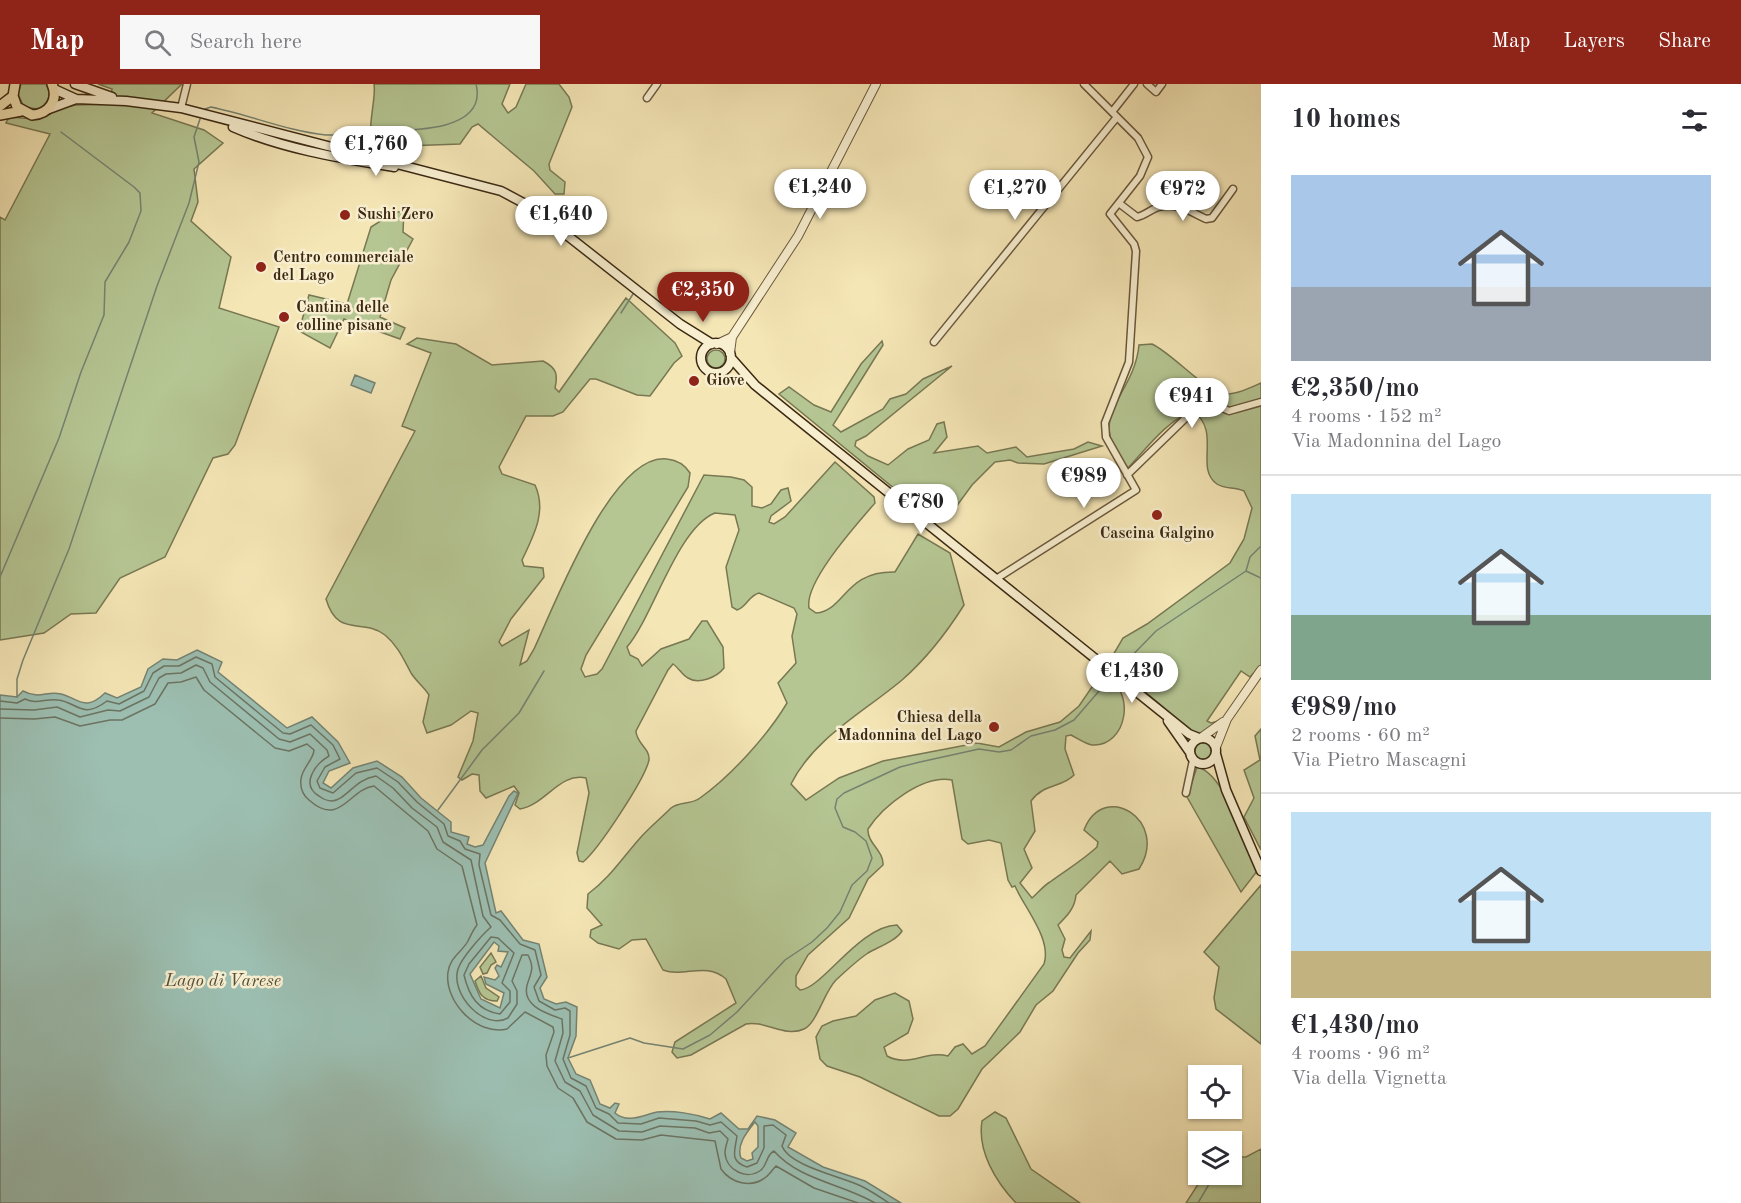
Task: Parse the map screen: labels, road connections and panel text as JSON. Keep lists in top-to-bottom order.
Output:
{
  "water": ["Lago di Varese"],
  "places": [
    "Sushi Zero",
    "Centro commerciale del Lago",
    "Cantina delle colline pisane",
    "Giove",
    "Cascina Galgino",
    "Chiesa della Madonnina del Lago"
  ],
  "page": {
    "header": "Map",
    "search": "Search here",
    "nav": ["Map", "Layers", "Share"],
    "heading": "10 homes",
    "price": [
      "€1,760",
      "€1,240",
      "€1,270",
      "€972",
      "€1,640",
      "€2,350",
      "€941",
      "€989",
      "€780",
      "€1,430"
    ],
    "list": [
      {
        "name": "€2,350/mo",
        "note": "4 rooms · 152 m² · Via Madonnina del Lago"
      },
      {
        "name": "€989/mo",
        "note": "2 rooms · 60 m² · Via Pietro Mascagni"
      },
      {
        "name": "€1,430/mo",
        "note": "4 rooms · 96 m² · Via della Vignetta"
      }
    ]
  }
}
